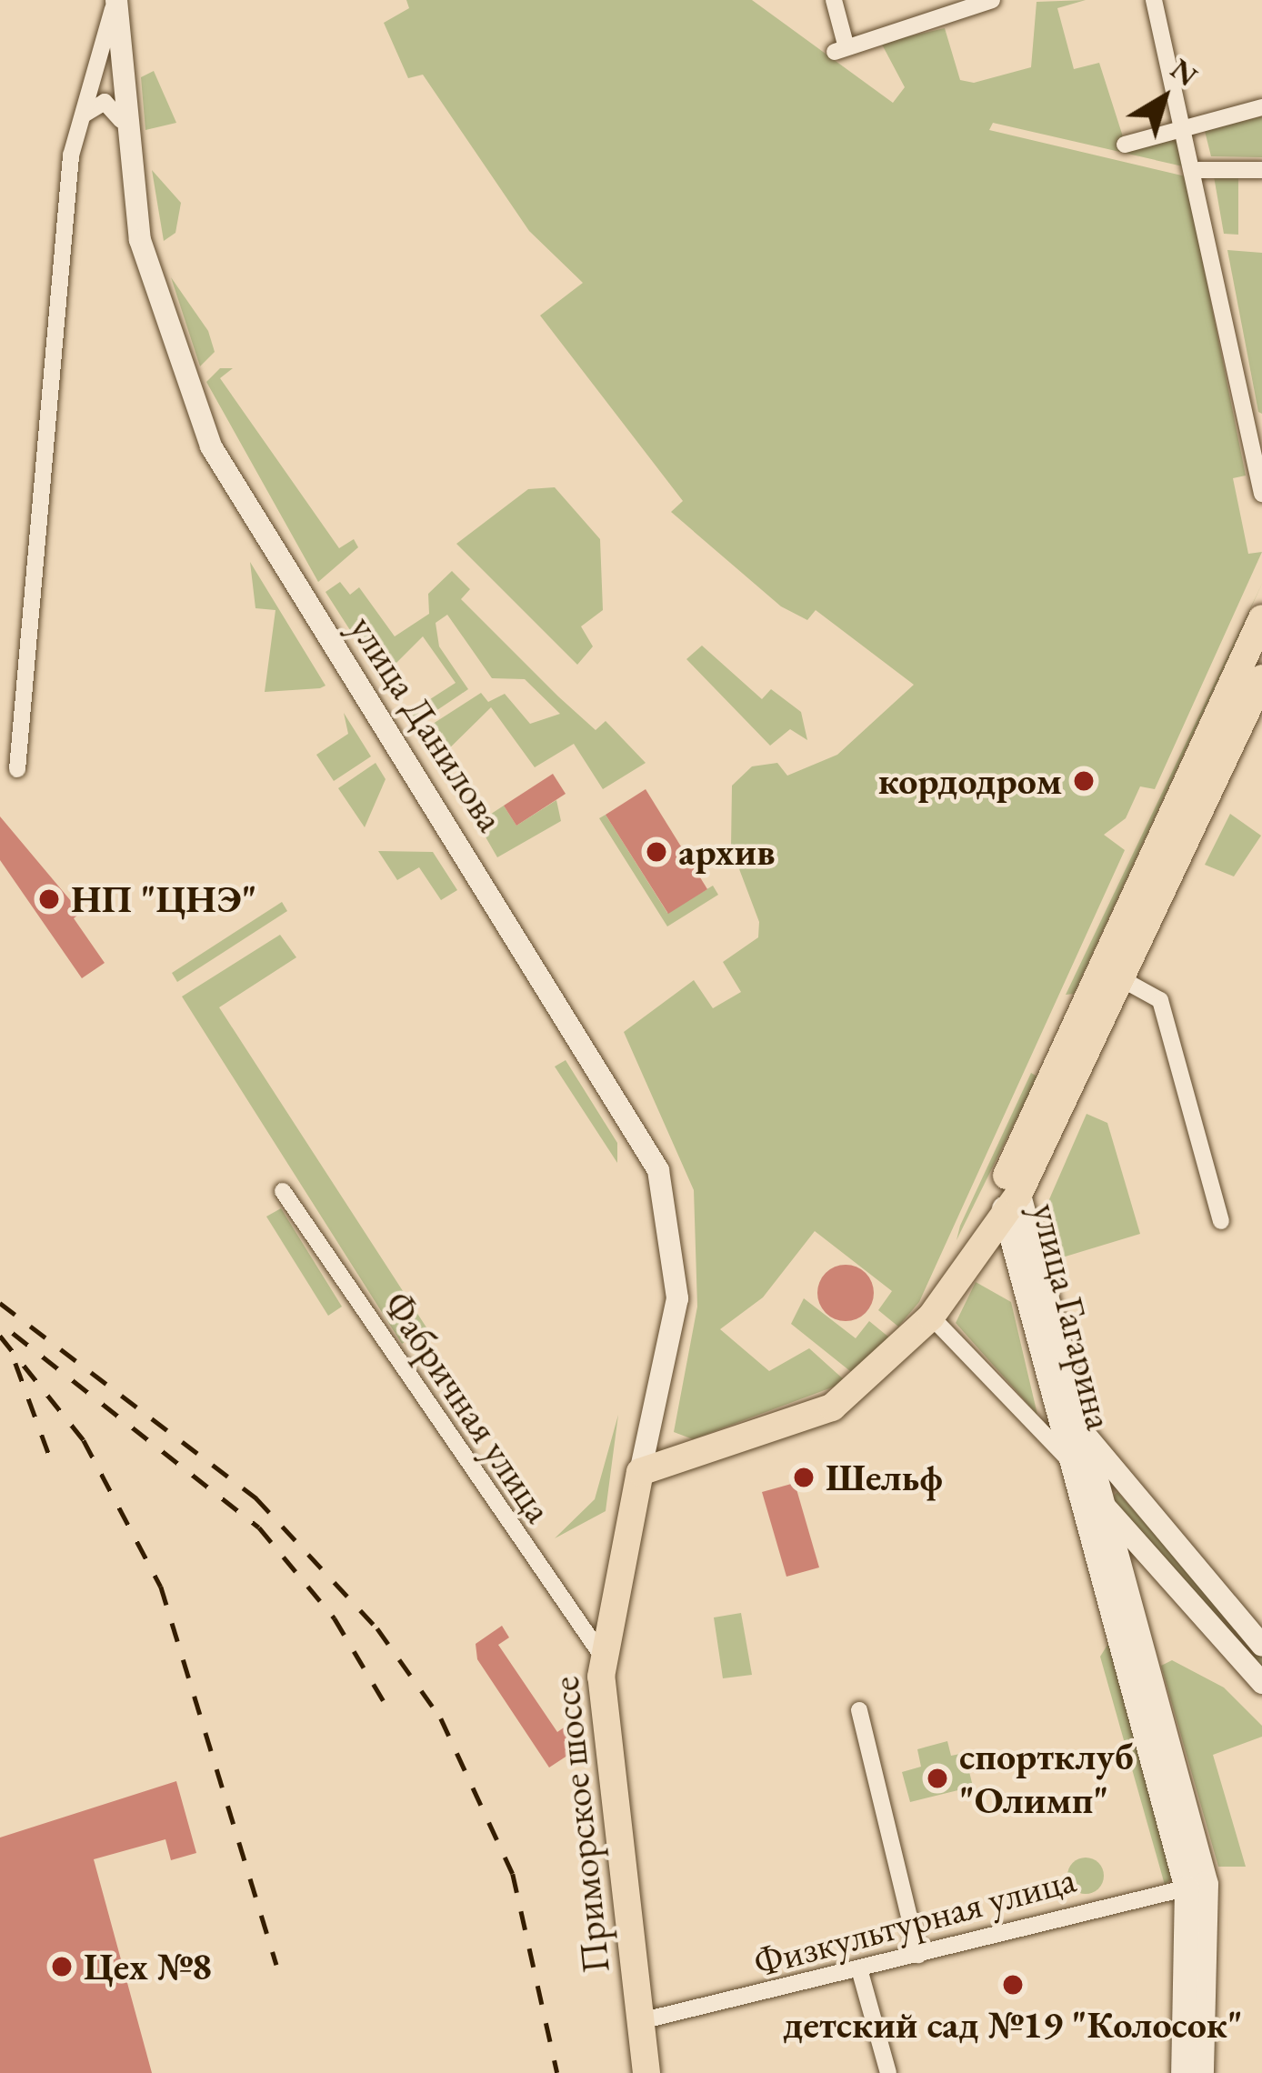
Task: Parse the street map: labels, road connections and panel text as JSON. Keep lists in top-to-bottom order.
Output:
{
  "streets": {
    "main road": ["улица Гагарина", "Приморское шоссе"],
    "street": ["улица Данилова", "Фабричная улица", "Физкультурная улица"]
  },
  "crossings": [
    ["улица Данилова", "Приморское шоссе"],
    ["улица Гагарина", "Физкультурная улица"],
    ["Фабричная улица", "Приморское шоссе"],
    ["Приморское шоссе", "Физкультурная улица"]
  ],
  "places": [
    "кордодром",
    "архив",
    "НП \"ЦНЭ\"",
    "Шельф",
    "спортклуб \"Олимп\"",
    "Цех №8",
    "детский сад №19 \"Колосок\""
  ],
  "north": "top right"
}
